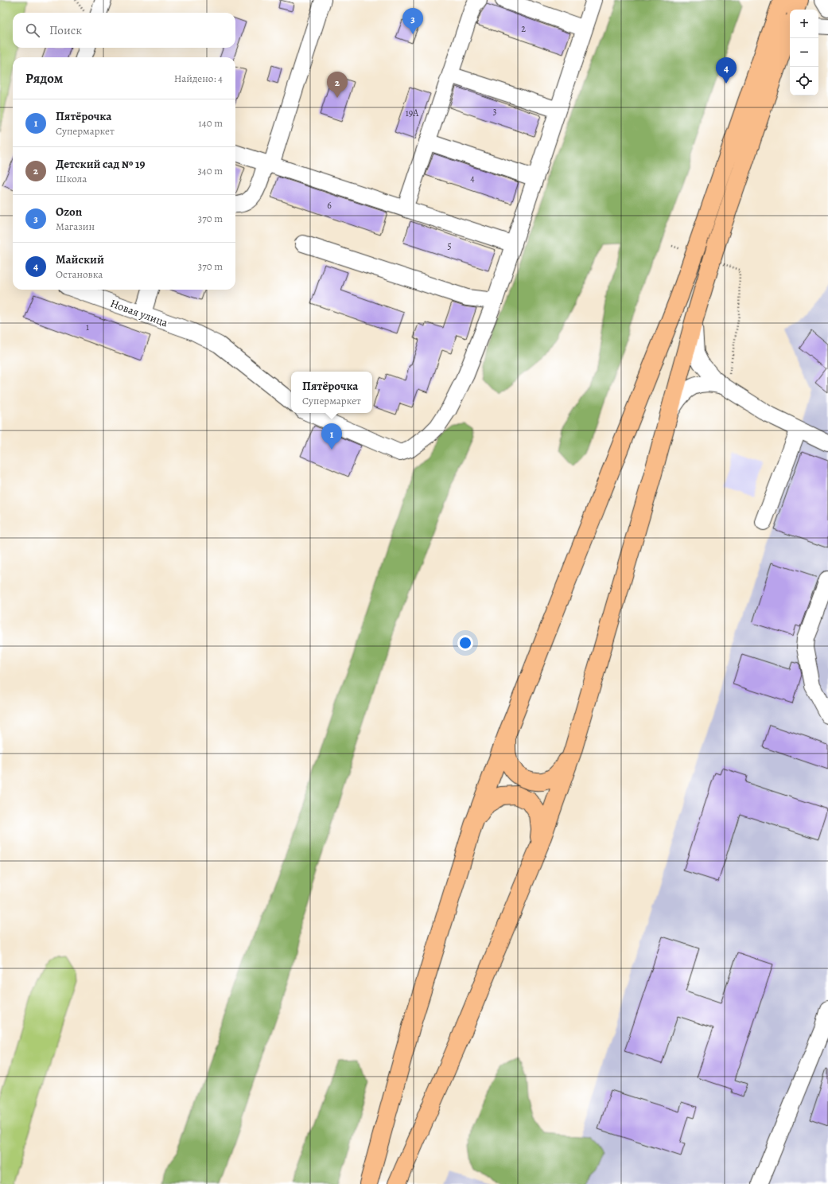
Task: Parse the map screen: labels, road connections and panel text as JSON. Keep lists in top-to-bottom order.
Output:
{
  "streets": {
    "street": ["Новая улица"]
  },
  "house_numbers": [
    "2",
    "3",
    "19А",
    "4",
    "6",
    "5",
    "1"
  ],
  "page": {
    "pins": [
      "3",
      "4",
      "2",
      "1"
    ],
    "map_buttons": ["+", "−"],
    "search": "Поиск",
    "heading": ["Рядом", "Найдено: 4"],
    "list": [
      {
        "mark": "1",
        "name": "Пятёрочка",
        "note": "Супермаркет",
        "value": "140 m"
      },
      {
        "mark": "2",
        "name": "Детский сад № 19",
        "note": "Школа",
        "value": "340 m"
      },
      {
        "mark": "3",
        "name": "Ozon",
        "note": "Магазин",
        "value": "370 m"
      },
      {
        "mark": "4",
        "name": "Майский",
        "note": "Остановка",
        "value": "370 m"
      }
    ],
    "popup": ["Пятёрочка", "Супермаркет"]
  }
}
